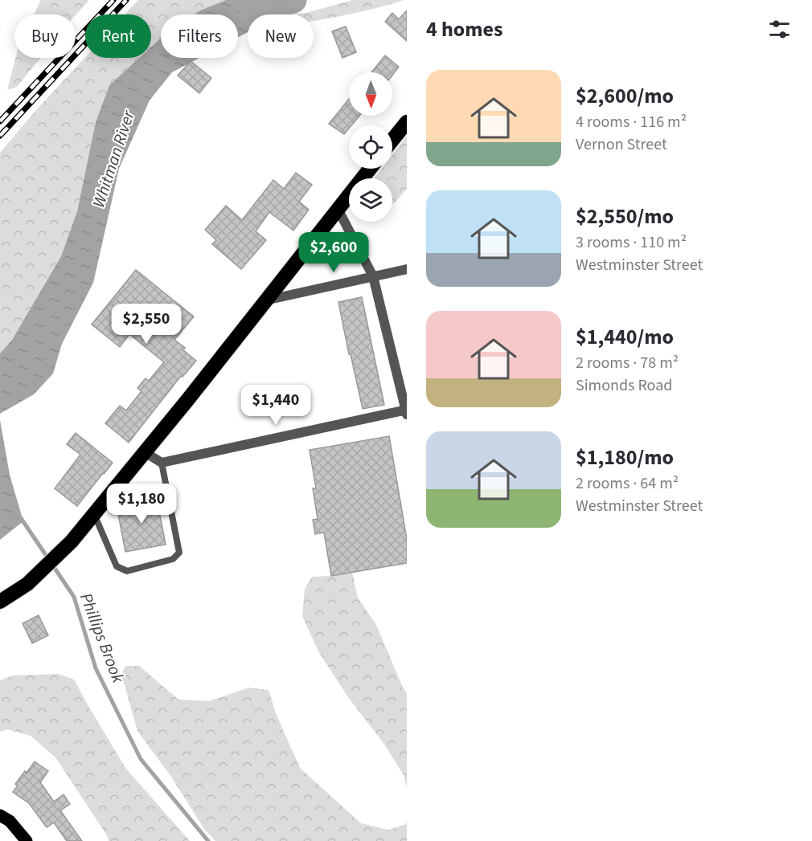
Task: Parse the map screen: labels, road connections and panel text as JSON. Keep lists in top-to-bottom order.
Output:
{
  "water": ["Whitman River", "Phillips Brook"],
  "north": "bottom",
  "page": {
    "heading": "4 homes",
    "chip": [
      "Buy",
      "Rent",
      "Filters",
      "New"
    ],
    "list": [
      {
        "name": "$2,600/mo",
        "note": "4 rooms · 116 m² · Vernon Street"
      },
      {
        "name": "$2,550/mo",
        "note": "3 rooms · 110 m² · Westminster Street"
      },
      {
        "name": "$1,440/mo",
        "note": "2 rooms · 78 m² · Simonds Road"
      },
      {
        "name": "$1,180/mo",
        "note": "2 rooms · 64 m² · Westminster Street"
      }
    ],
    "price": [
      "$2,600",
      "$2,550",
      "$1,440",
      "$1,180"
    ]
  }
}
